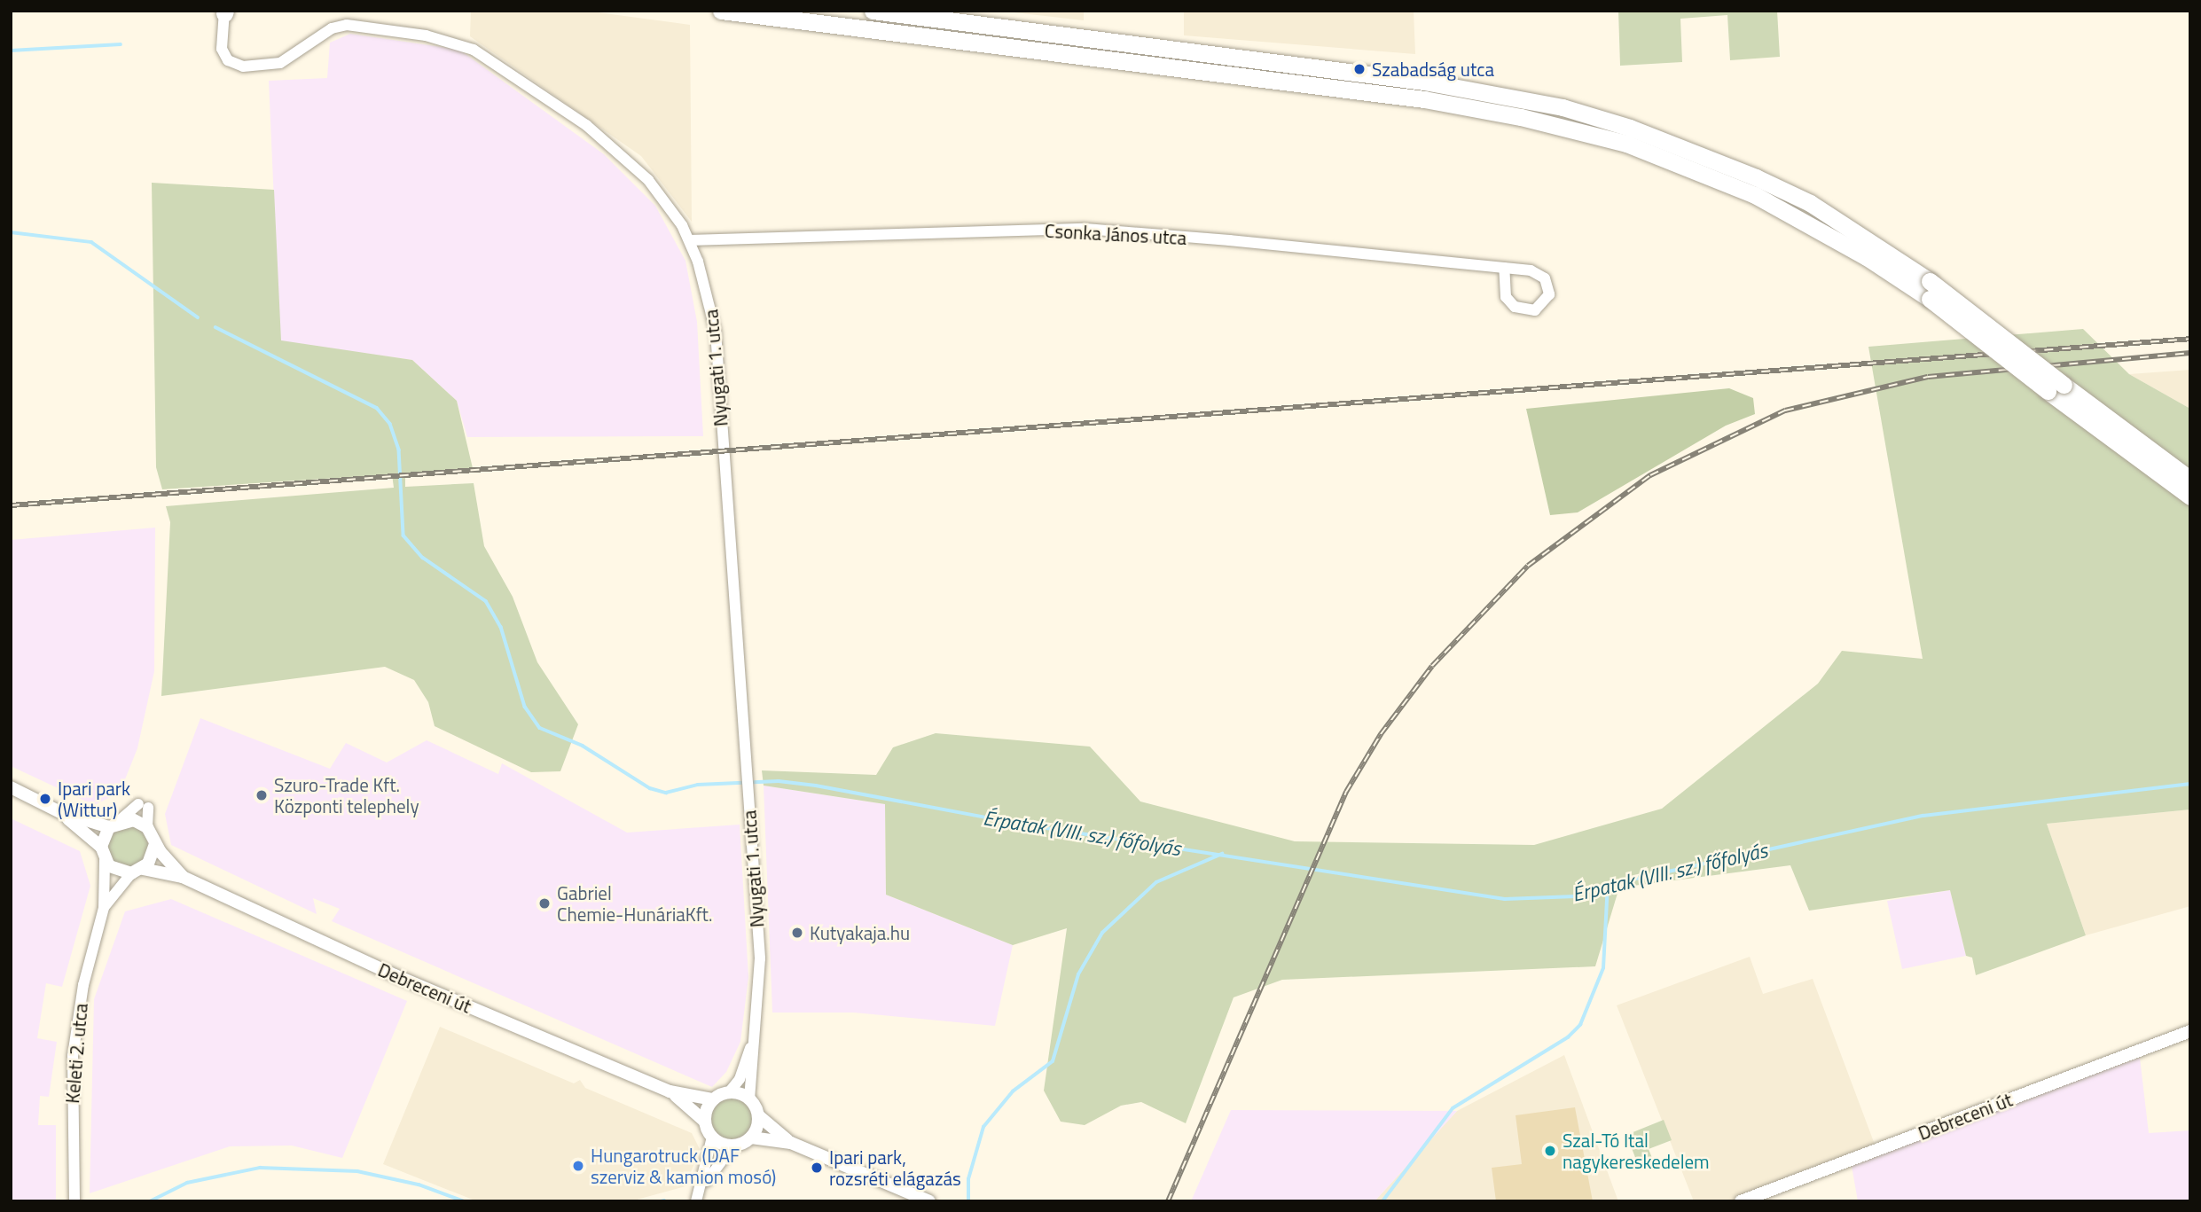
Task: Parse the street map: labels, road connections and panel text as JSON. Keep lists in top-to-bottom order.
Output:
{
  "streets": {
    "street": [
      "Csonka János utca",
      "Nyugati 1. utca",
      "Debreceni út",
      "Keleti 2. utca"
    ]
  },
  "crossings": [
    ["Csonka János utca", "Nyugati 1. utca"]
  ],
  "water": ["Érpatak (VIII. sz.) főfolyás"],
  "places": [
    "Szabadság utca",
    "Szuro-Trade Kft. Központi telephely",
    "Ipari park (Wittur)",
    "Gabriel Chemie-HunáriaKft.",
    "Kutyakaja.hu",
    "Szal-Tó Ital nagykereskedelem",
    "Hungarotruck (DAF szerviz & kamion mosó)",
    "Ipari park, rozsréti elágazás"
  ]
}
